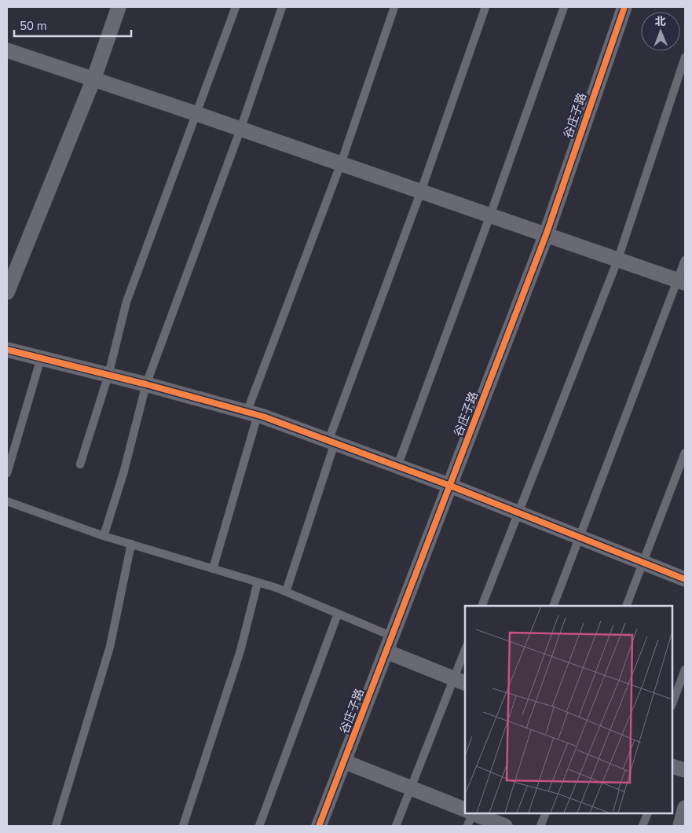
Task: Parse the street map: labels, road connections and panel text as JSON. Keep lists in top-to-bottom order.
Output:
{
  "streets": {
    "street": ["谷庄子路"]
  },
  "scale_bar": "50 m",
  "north": "top"
}
